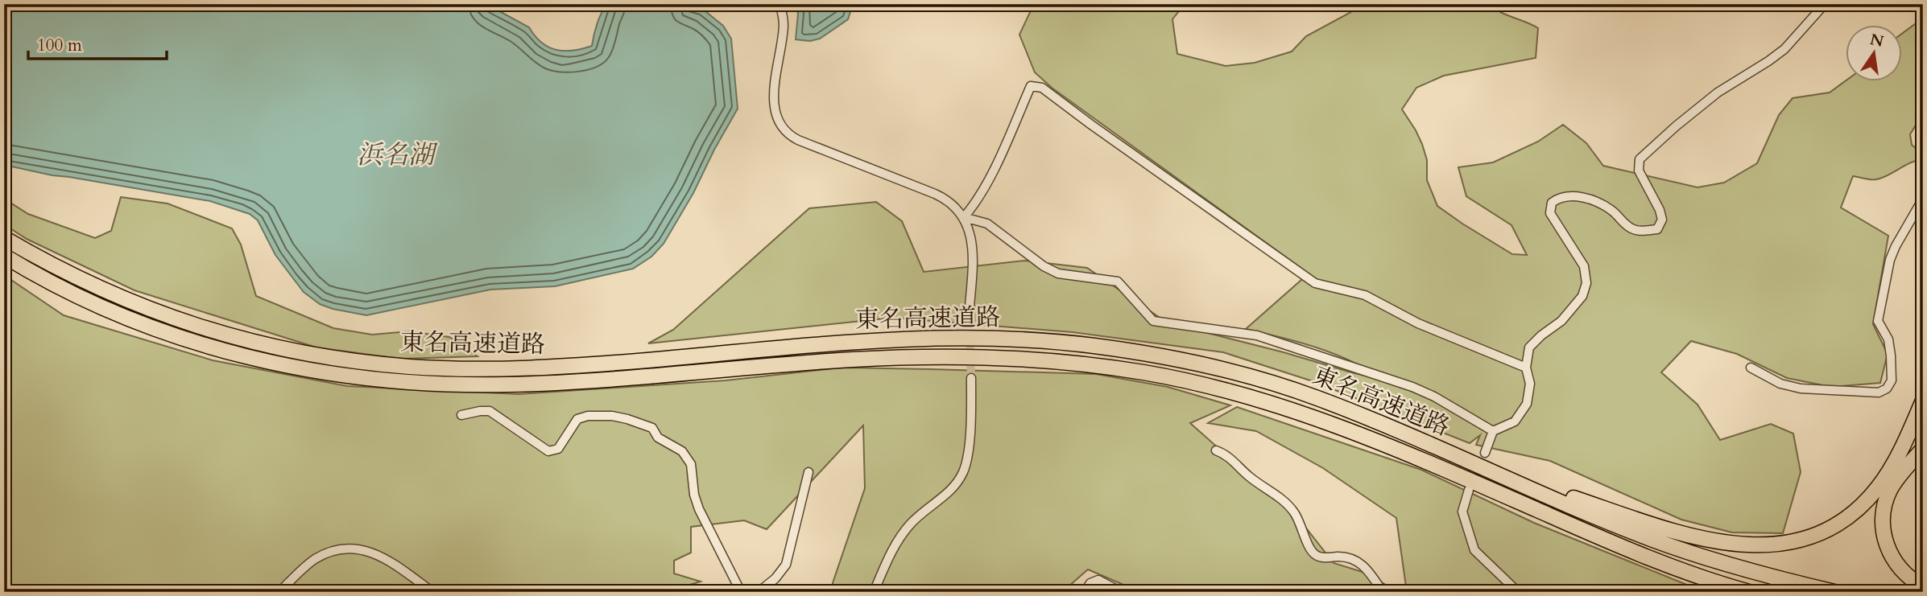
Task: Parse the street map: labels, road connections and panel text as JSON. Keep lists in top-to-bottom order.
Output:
{
  "streets": {
    "highway": ["東名高速道路"]
  },
  "water": ["浜名湖"],
  "scale_bar": "100 m",
  "north": "top"
}
